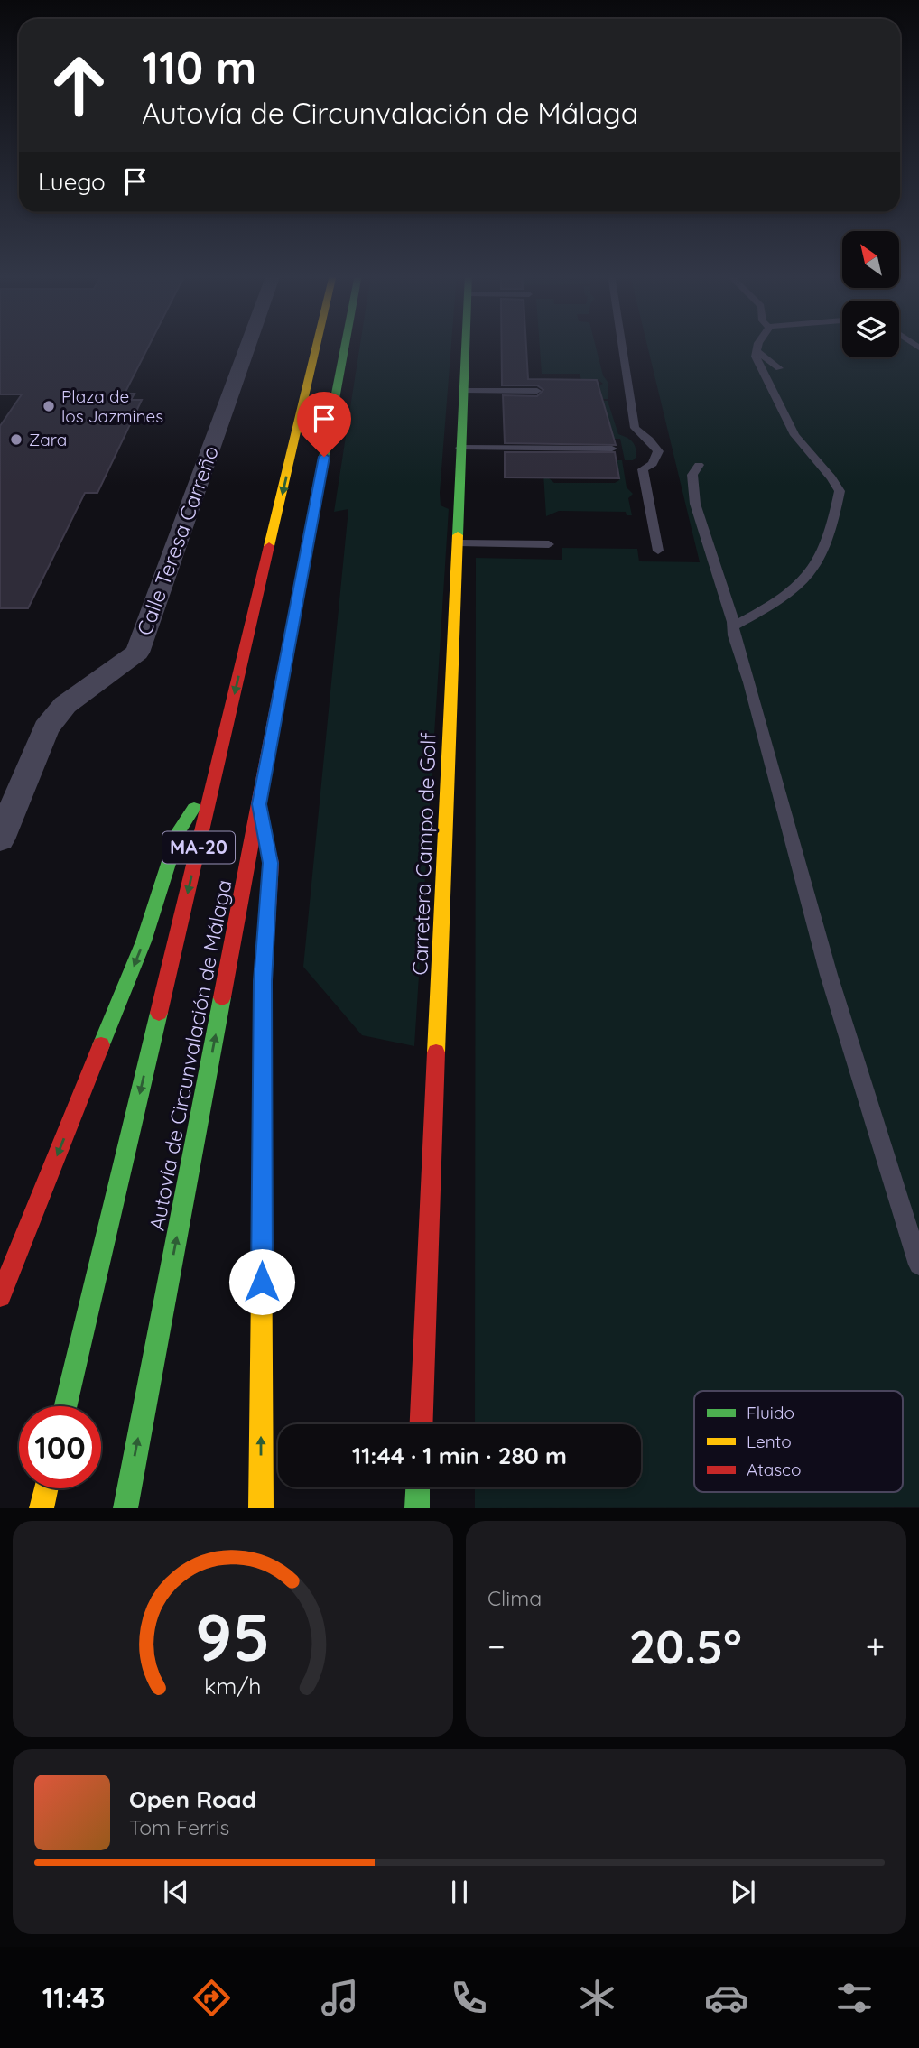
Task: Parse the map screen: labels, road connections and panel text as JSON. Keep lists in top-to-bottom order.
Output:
{
  "streets": {
    "main road": ["MA-20", "Carretera Campo de Golf", "Autovía de Circunvalación de Málaga"],
    "street": ["Calle Teresa Carreño"]
  },
  "places": ["Plaza de los Jazmines", "Zara"],
  "legend": ["Fluido", "Lento", "Atasco"],
  "north": "top left",
  "page": {
    "turn": ["110 m", "Autovía de Circunvalación de Málaga"],
    "then": "Luego",
    "limit": "100",
    "trip": "11:44 · 1 min · 280 m",
    "tile": "Clima",
    "heat": ["−", "20.5°", "+"],
    "song": ["Open Road", "Tom Ferris"],
    "tabs": "11:43",
    "gauge": ["95", "km/h"]
  }
}
